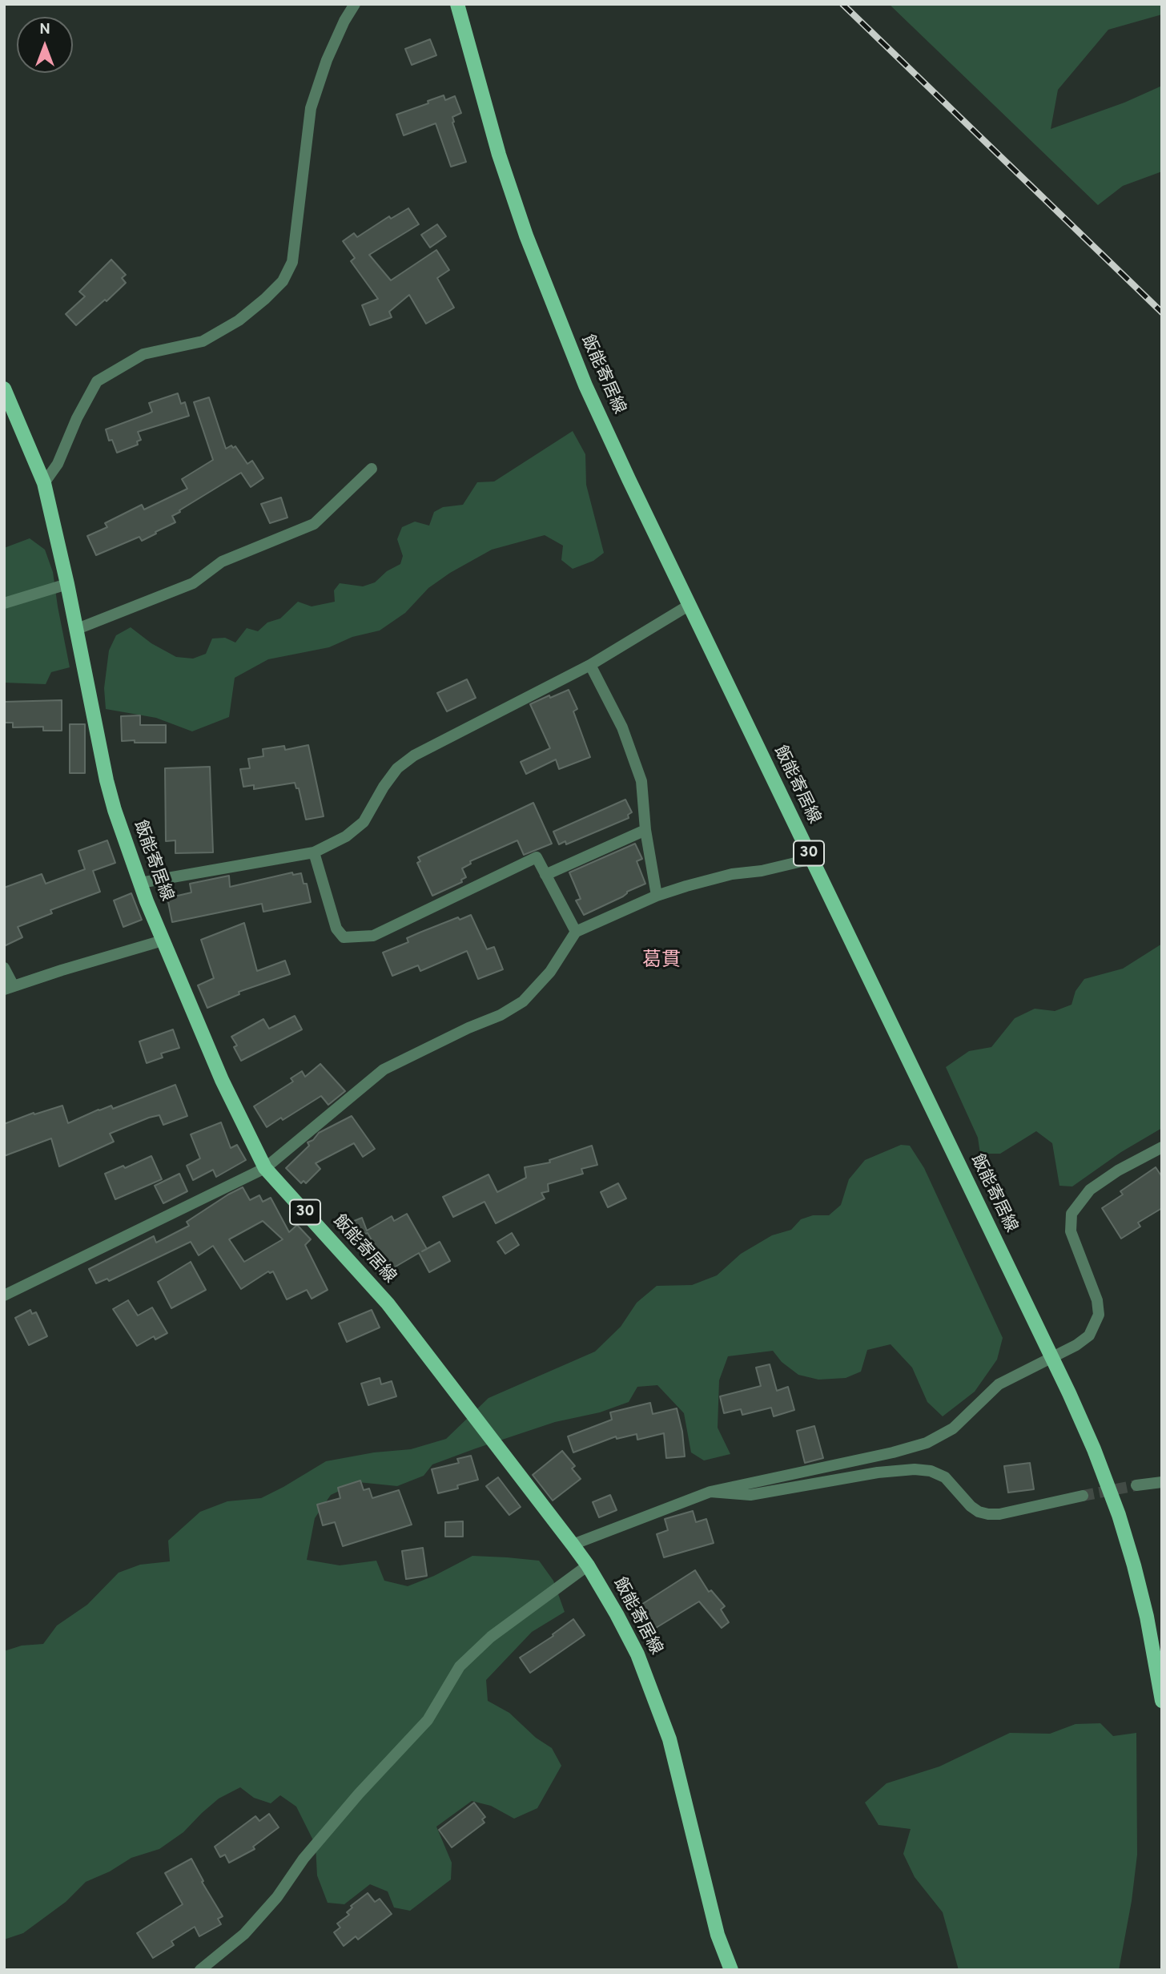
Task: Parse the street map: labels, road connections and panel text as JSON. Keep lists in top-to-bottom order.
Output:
{
  "streets": {
    "main road": ["飯能寄居線", "30"]
  },
  "districts": ["葛貫"],
  "north": "top"
}
